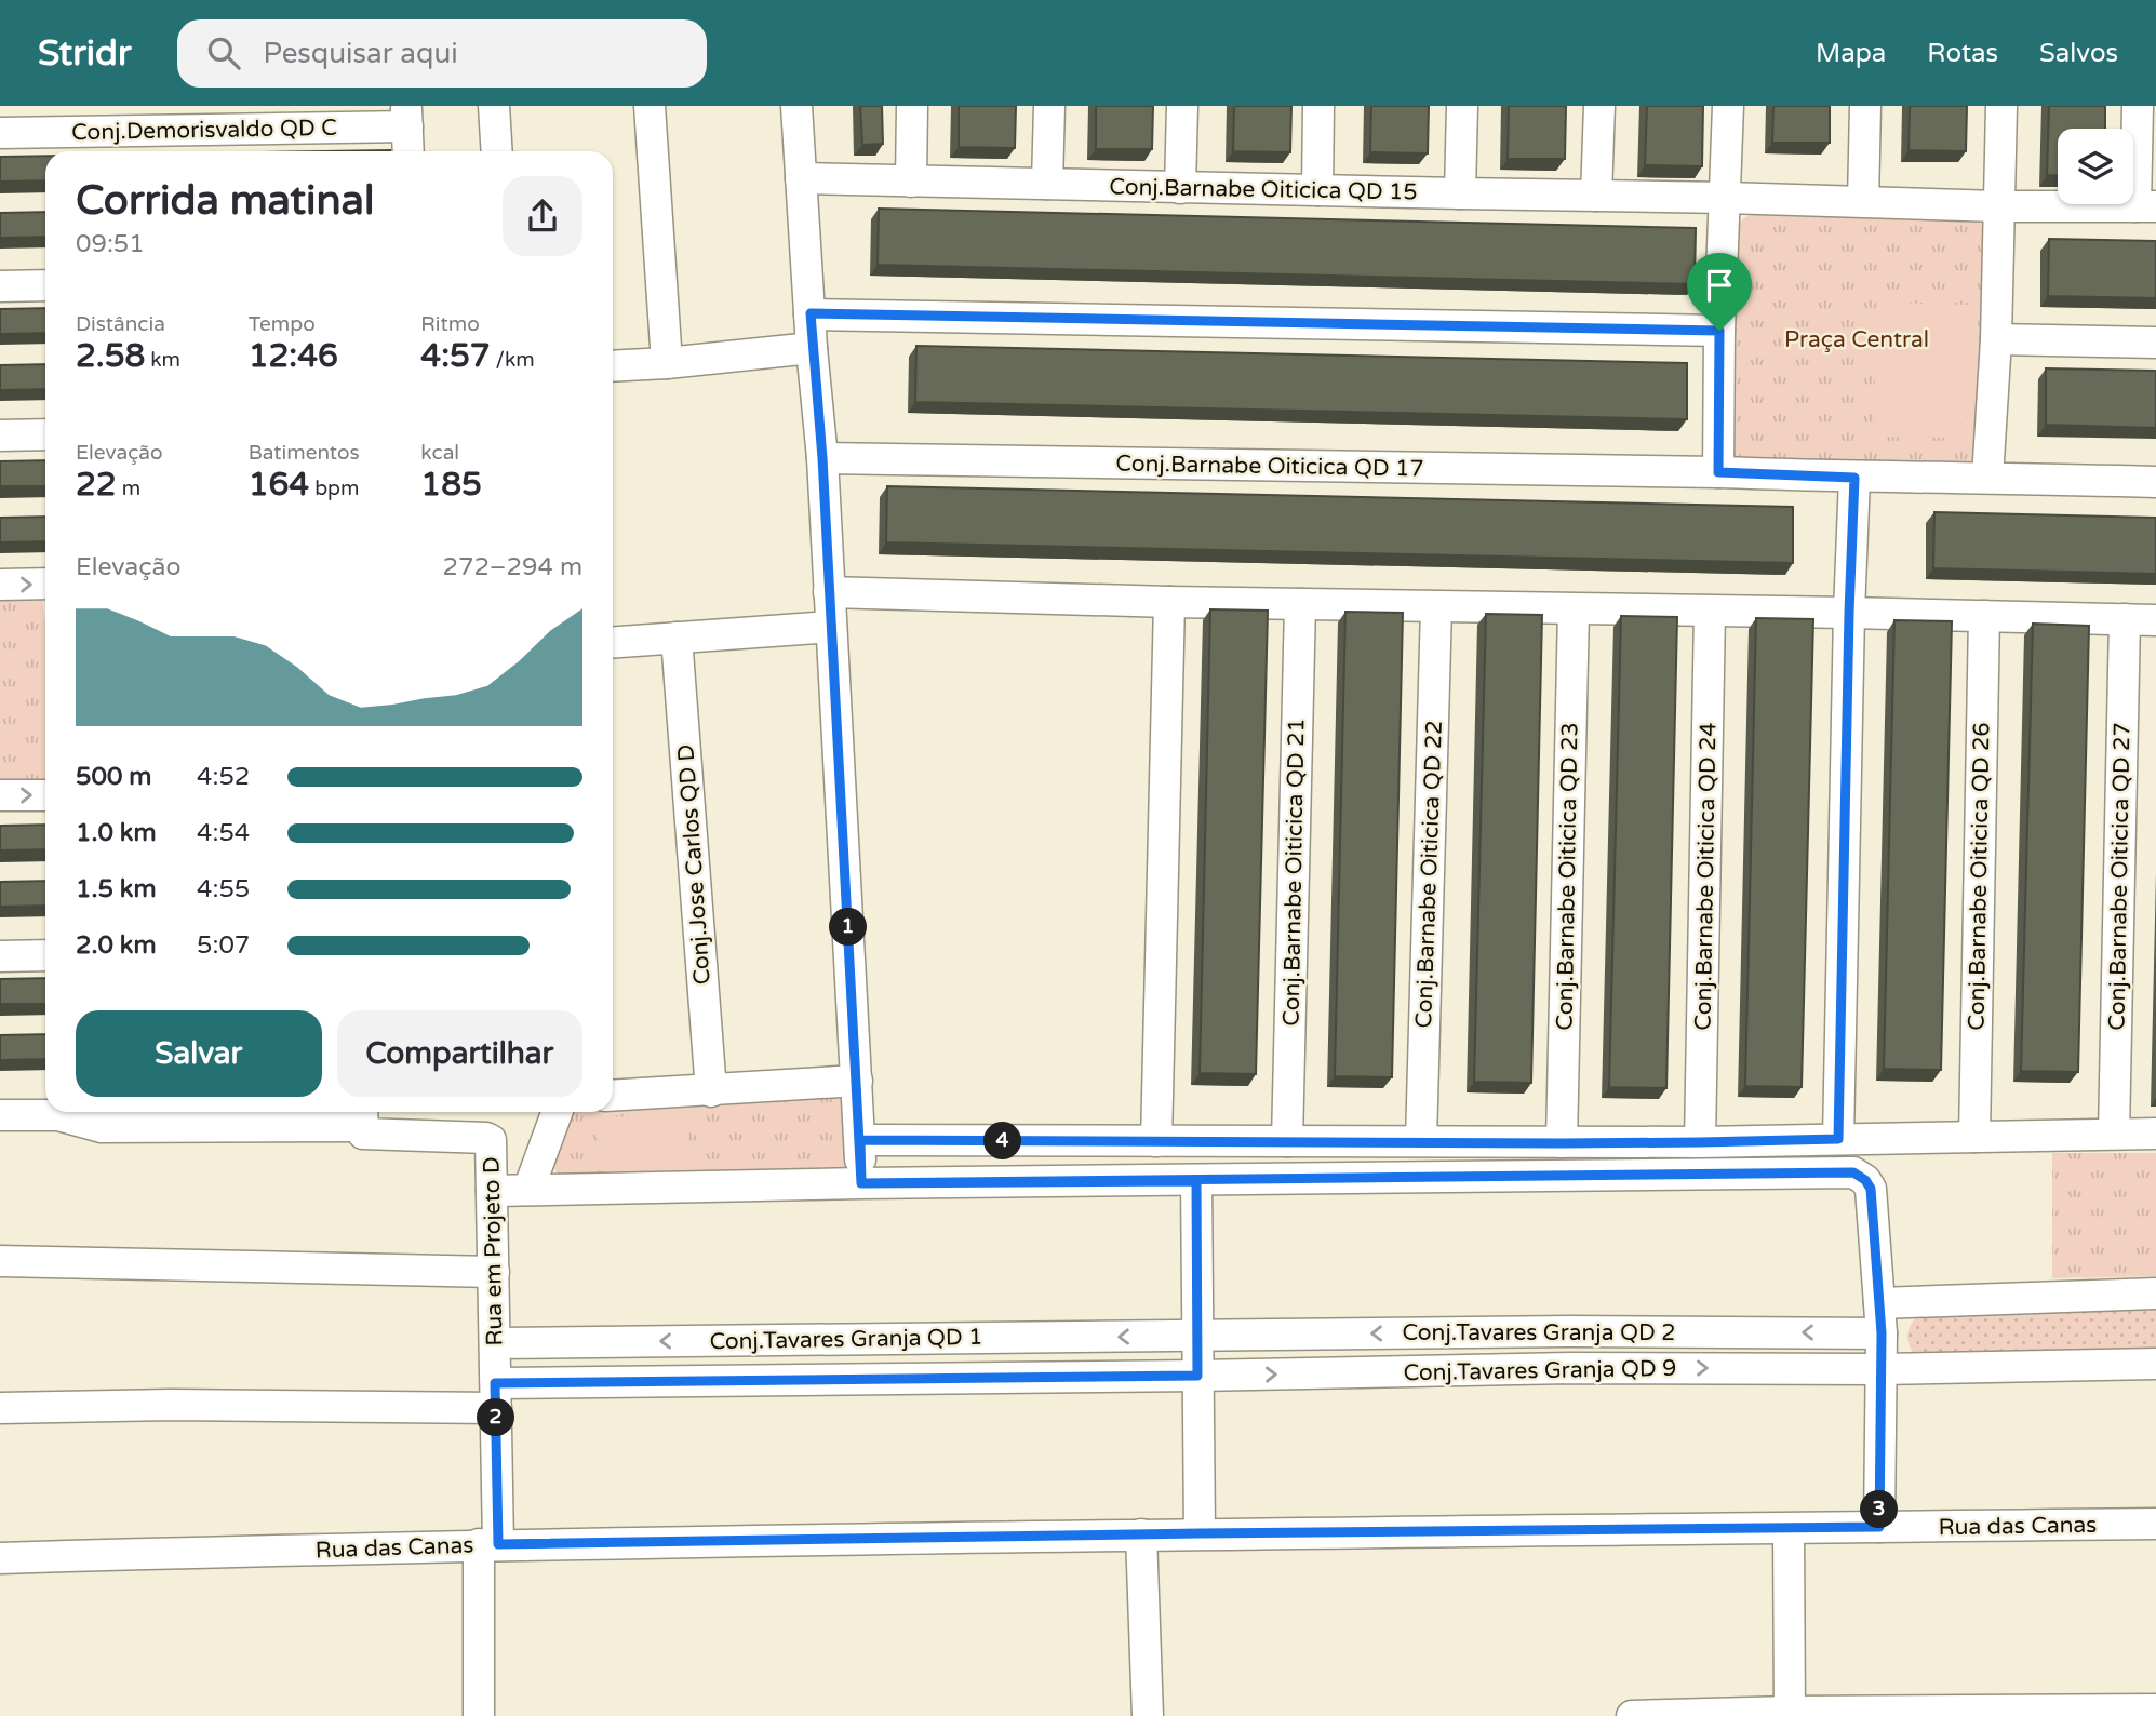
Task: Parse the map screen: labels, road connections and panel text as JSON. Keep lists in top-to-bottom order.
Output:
{
  "streets": {
    "street": [
      "Conj.Demorisvaldo QD C",
      "Conj.Barnabe Oiticica QD 15",
      "Conj.Barnabe Oiticica QD 17",
      "Conj.Jose Carlos QD D",
      "Conj.Barnabe Oiticica QD 21",
      "Conj.Barnabe Oiticica QD 22",
      "Conj.Barnabe Oiticica QD 23",
      "Conj.Barnabe Oiticica QD 24",
      "Conj.Barnabe Oiticica QD 26",
      "Conj.Barnabe Oiticica QD 27",
      "Rua em Projeto D",
      "Conj.Tavares Granja QD 2",
      "Conj.Tavares Granja QD 1",
      "Conj.Tavares Granja QD 9",
      "Rua das Canas"
    ]
  },
  "crossings": [
    ["Rua em Projeto D", "Conj.Tavares Granja QD 1"],
    ["Rua em Projeto D", "Conj.Tavares Granja QD 9"],
    ["Rua em Projeto D", "Rua das Canas"],
    ["Conj.Tavares Granja QD 2", "Conj.Tavares Granja QD 1"]
  ],
  "parks": ["Praça Central"],
  "page": {
    "header": "Stridr",
    "search": "Pesquisar aqui",
    "nav": ["Mapa", "Rotas", "Salvos"],
    "heading": ["Corrida matinal", "09:51"],
    "stats": [
      ["Distância", "2.58 km"],
      ["Tempo", "12:46"],
      ["Ritmo", "4:57 /km"],
      ["Elevação", "22 m"],
      ["Batimentos", "164 bpm"],
      ["kcal", "185"]
    ],
    "chart": ["Elevação", "272–294 m"],
    "list": [
      {
        "name": "500 m",
        "note": "4:52"
      },
      {
        "name": "1.0 km",
        "note": "4:54"
      },
      {
        "name": "1.5 km",
        "note": "4:55"
      },
      {
        "name": "2.0 km",
        "note": "5:07"
      }
    ],
    "pins": [
      "1",
      "4",
      "2",
      "3"
    ],
    "buttons": ["Salvar", "Compartilhar"]
  }
}
